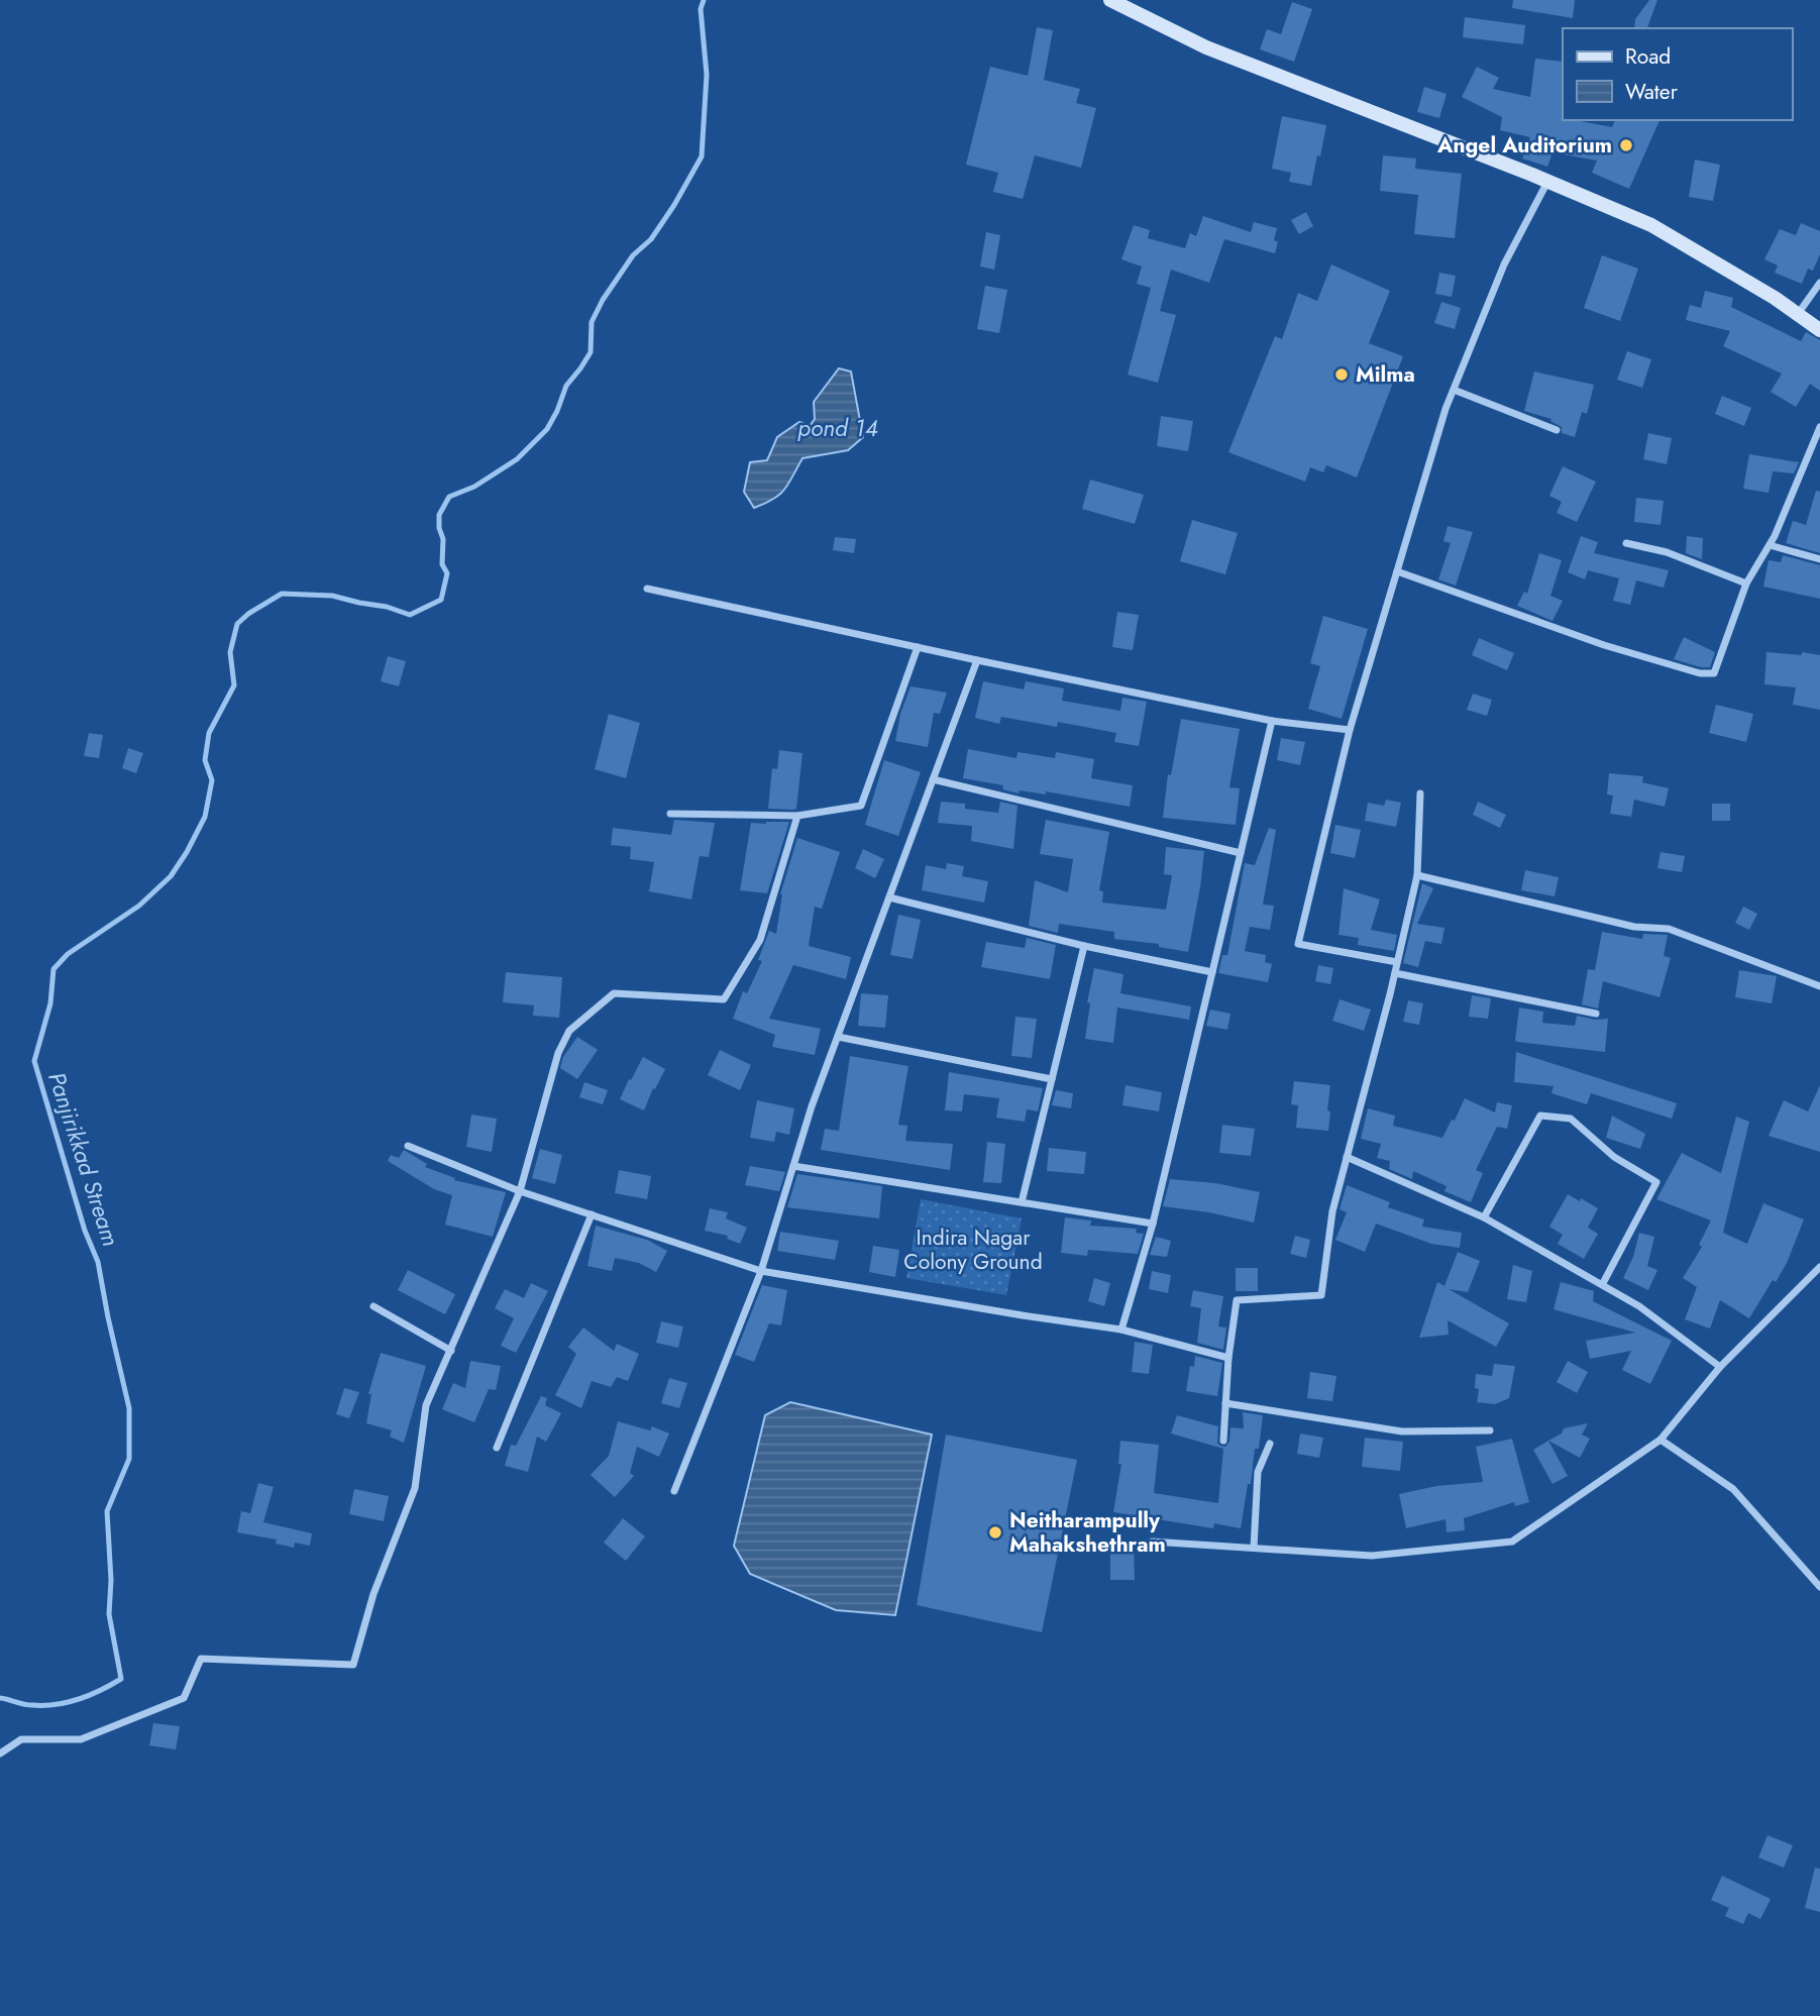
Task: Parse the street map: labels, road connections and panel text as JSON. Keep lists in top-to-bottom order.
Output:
{
  "water": ["pond 14", "Panjirikkad Stream"],
  "parks": ["Indira Nagar Colony Ground"],
  "places": ["Angel Auditorium", "Milma", "Neitharampully Mahakshethram"],
  "legend": ["Road", "Water"]
}
